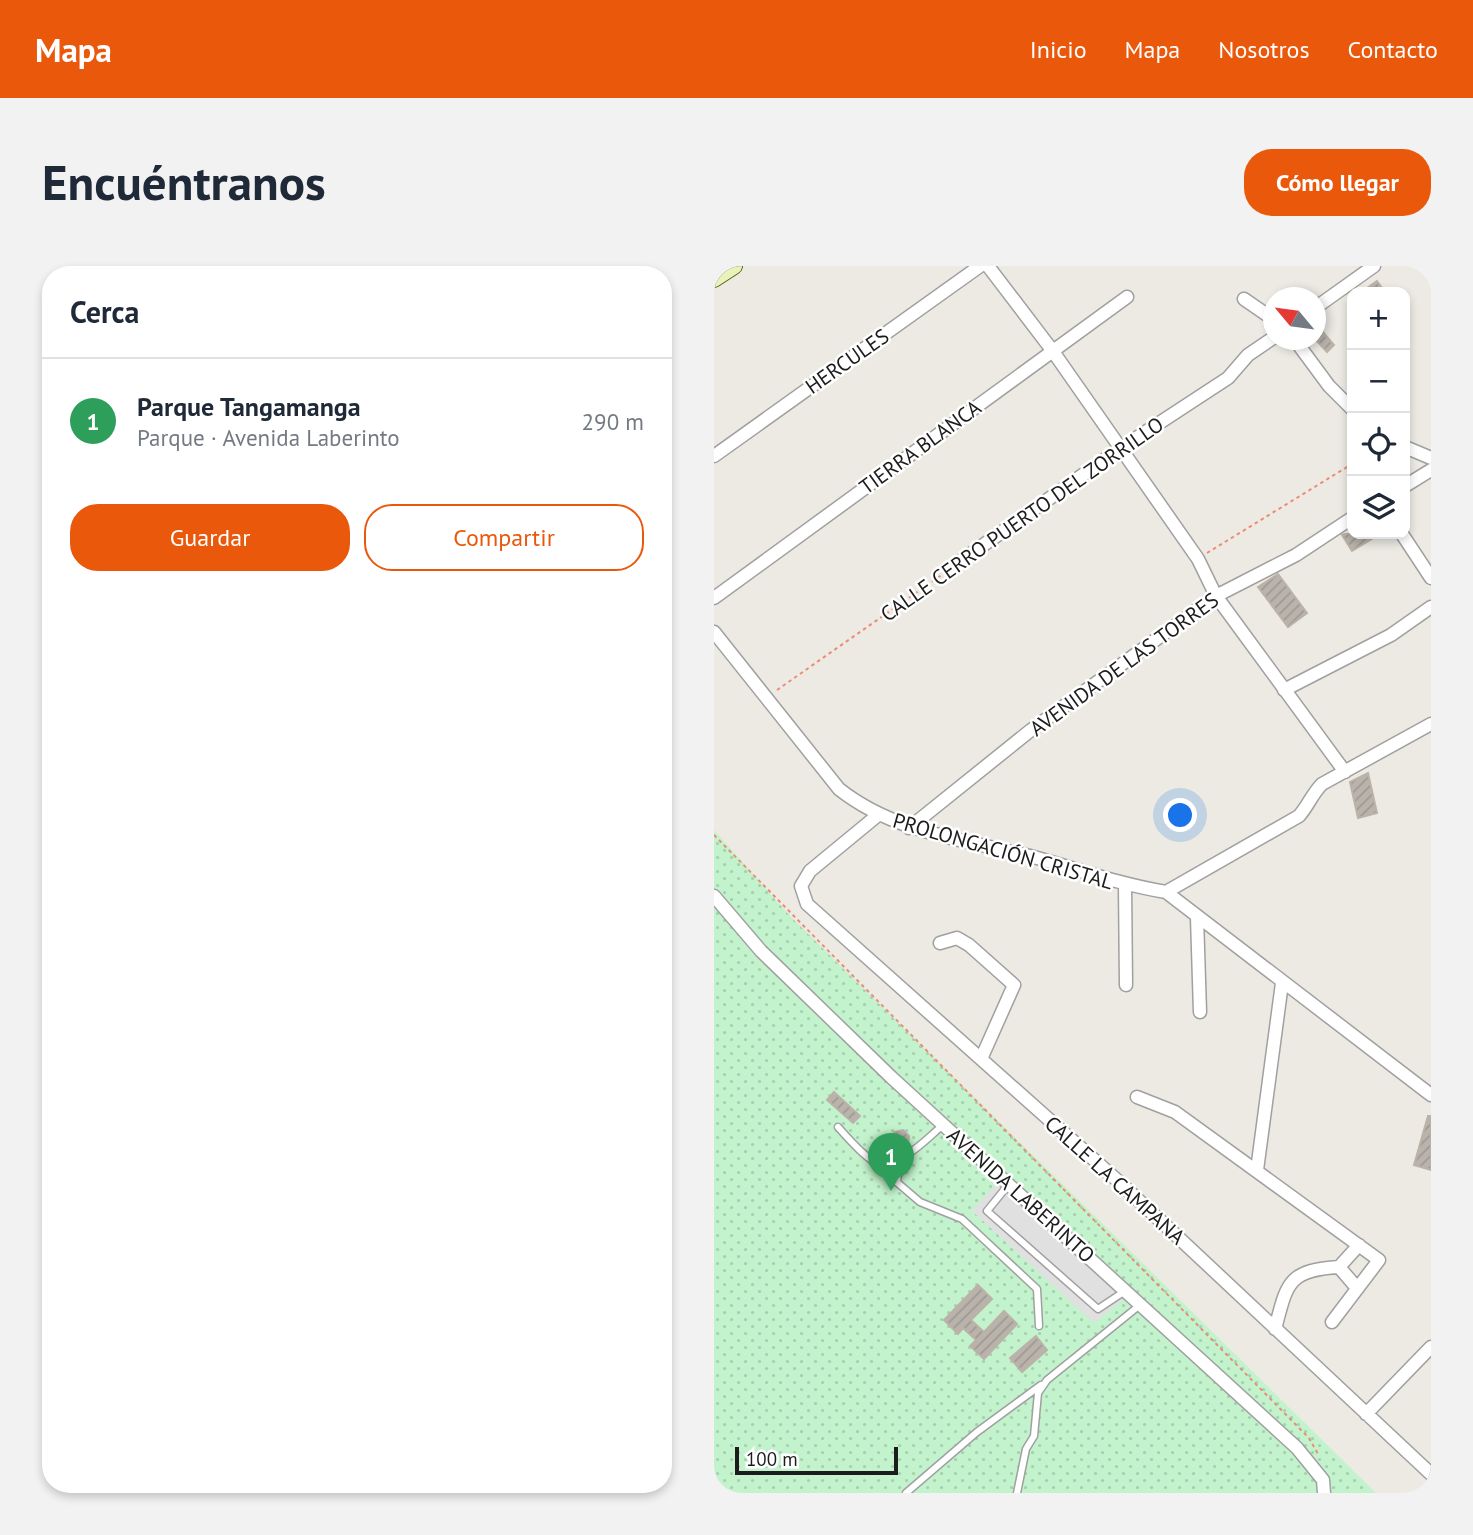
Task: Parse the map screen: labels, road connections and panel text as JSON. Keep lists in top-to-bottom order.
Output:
{
  "streets": {
    "street": [
      "HERCULES",
      "TIERRA BLANCA",
      "CALLE CERRO PUERTO DEL ZORRILLO",
      "AVENIDA DE LAS TORRES",
      "PROLONGACIÓN CRISTAL",
      "CALLE LA CAMPANA",
      "AVENIDA LABERINTO"
    ]
  },
  "crossings": [
    ["CALLE CERRO PUERTO DEL ZORRILLO", "PROLONGACIÓN CRISTAL"],
    ["AVENIDA DE LAS TORRES", "PROLONGACIÓN CRISTAL"],
    ["PROLONGACIÓN CRISTAL", "CALLE LA CAMPANA"]
  ],
  "scale_bar": "100 m",
  "north": "top left",
  "page": {
    "header": "Mapa",
    "nav": [
      "Inicio",
      "Mapa",
      "Nosotros",
      "Contacto"
    ],
    "buttons": [
      "Cómo llegar",
      ["Guardar", "Compartir"]
    ],
    "title": "Encuéntranos",
    "heading": "Cerca",
    "map_buttons": ["+", "−"],
    "list": [
      {
        "mark": "1",
        "name": "Parque Tangamanga",
        "note": "Parque · Avenida Laberinto",
        "value": "290 m"
      }
    ],
    "pins": "1",
    "scale": "100 m"
  }
}
